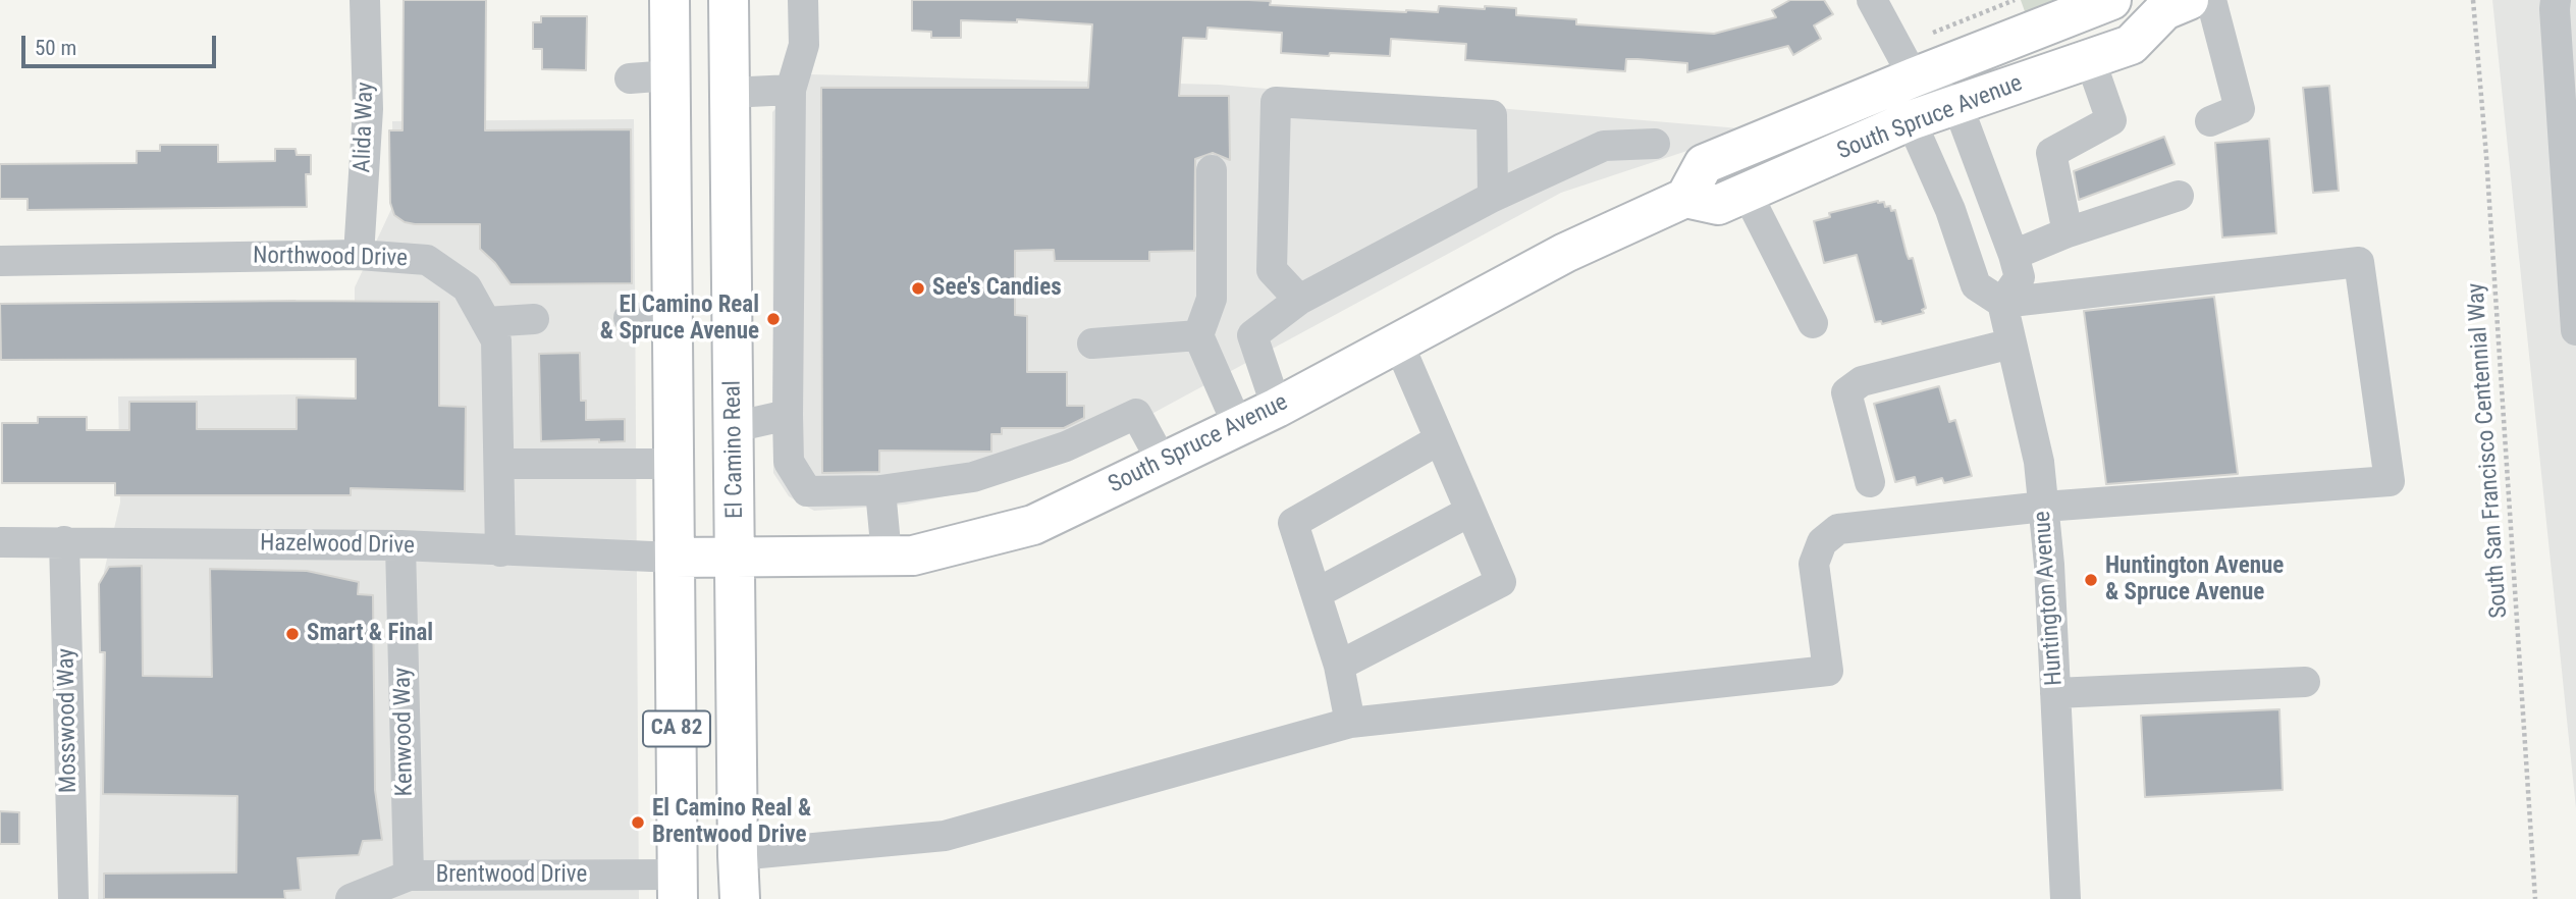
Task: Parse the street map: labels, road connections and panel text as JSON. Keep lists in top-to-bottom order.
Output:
{
  "streets": {
    "main road": ["South Spruce Avenue", "El Camino Real", "CA 82"],
    "street": [
      "Alida Way",
      "Northwood Drive",
      "Hazelwood Drive",
      "Huntington Avenue",
      "Mosswood Way",
      "Kenwood Way",
      "Brentwood Drive"
    ],
    "path": ["South San Francisco Centennial Way"]
  },
  "crossings": [
    ["South Spruce Avenue", "El Camino Real"],
    ["South Spruce Avenue", "Hazelwood Drive"],
    ["South Spruce Avenue", "CA 82"],
    ["Alida Way", "Northwood Drive"],
    ["Northwood Drive", "Hazelwood Drive"],
    ["Hazelwood Drive", "Mosswood Way"],
    ["Hazelwood Drive", "CA 82"],
    ["Hazelwood Drive", "Kenwood Way"],
    ["CA 82", "Brentwood Drive"],
    ["Kenwood Way", "Brentwood Drive"]
  ],
  "places": [
    "See's Candies",
    "El Camino Real & Spruce Avenue",
    "Huntington Avenue & Spruce Avenue",
    "Smart & Final",
    "El Camino Real & Brentwood Drive"
  ],
  "scale_bar": "50 m"
}
